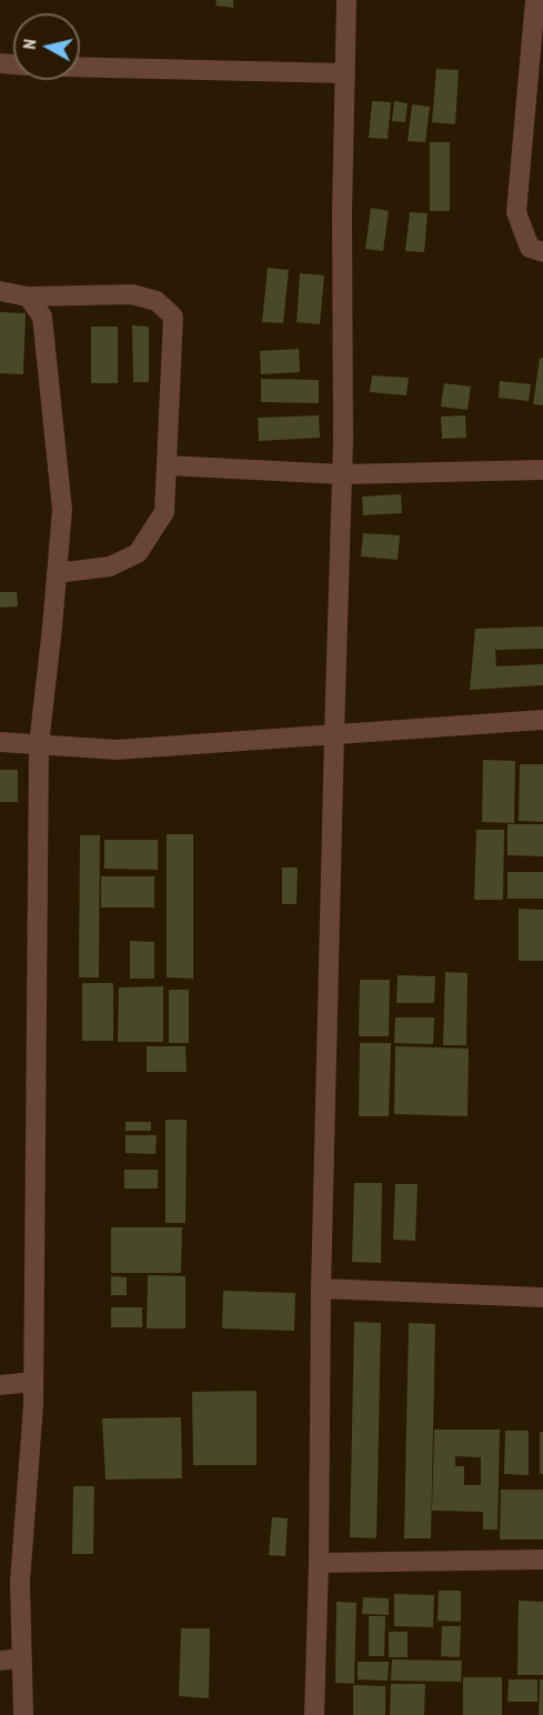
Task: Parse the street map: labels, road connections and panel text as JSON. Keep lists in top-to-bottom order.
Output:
{
  "north": "left"
}
